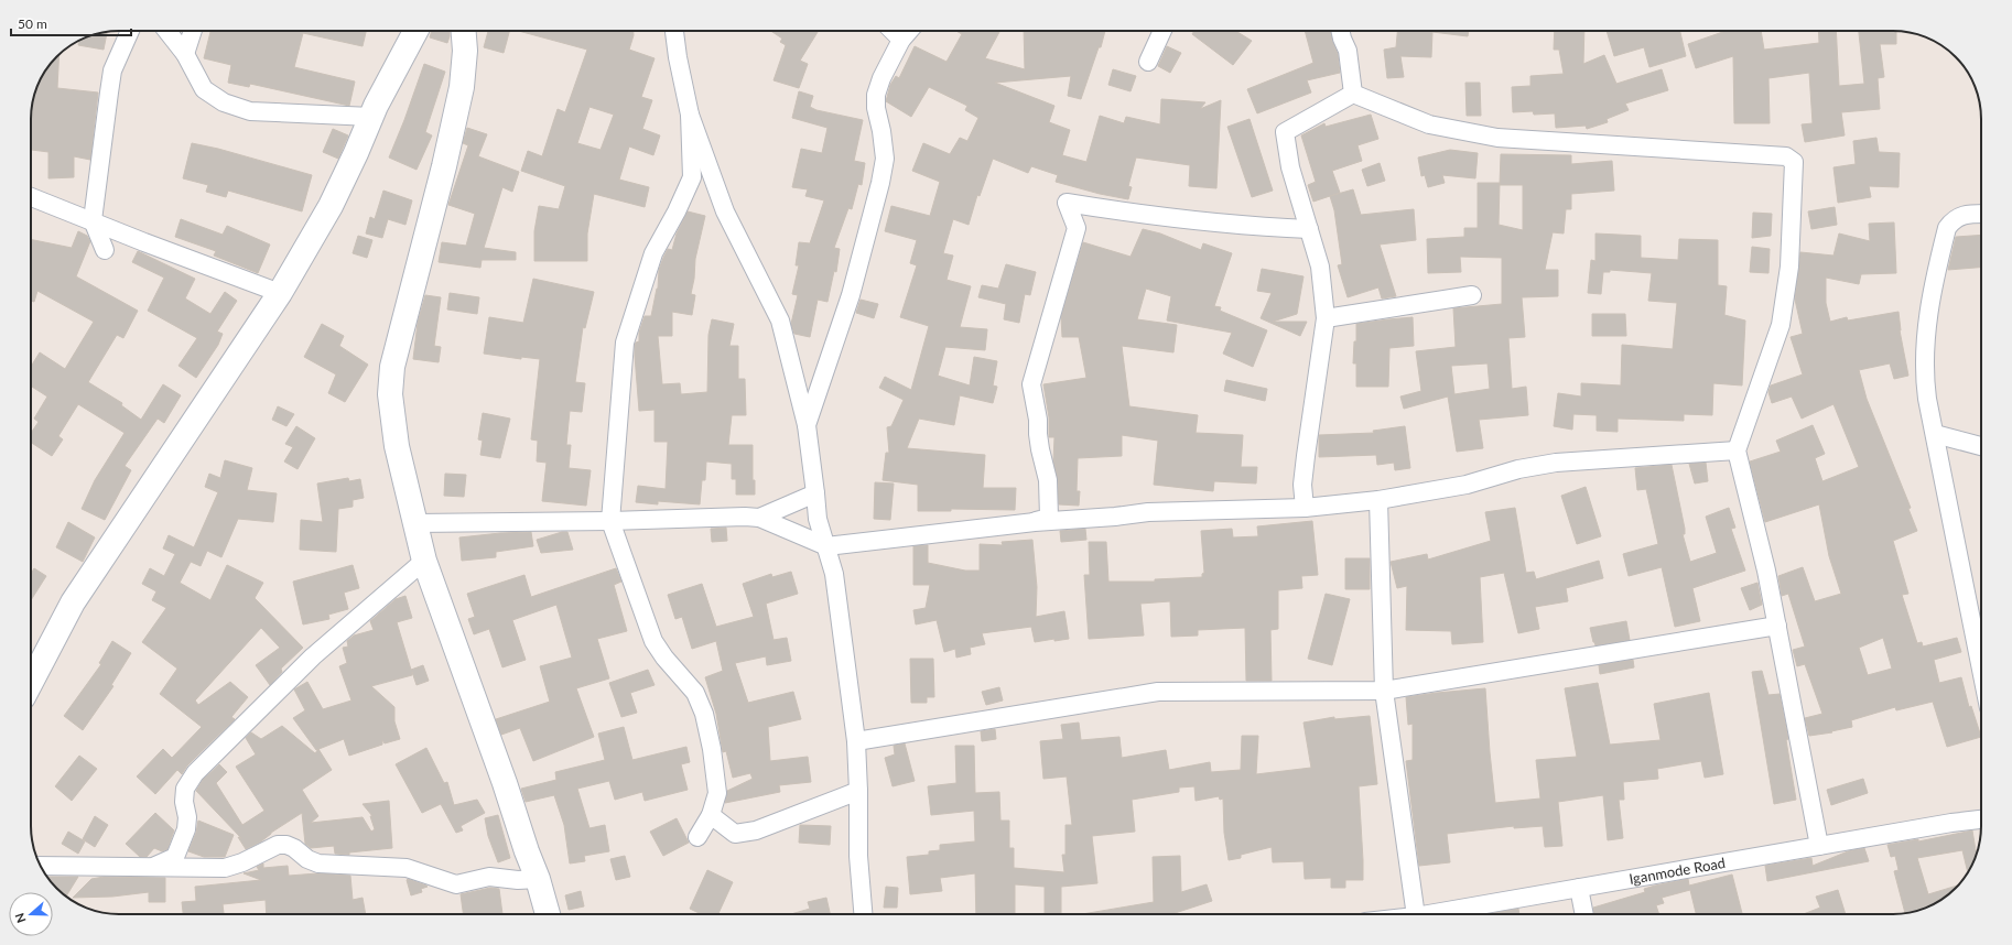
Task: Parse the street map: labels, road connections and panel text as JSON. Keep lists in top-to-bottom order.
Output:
{
  "streets": {
    "street": ["Iganmode Road"]
  },
  "scale_bar": "50 m",
  "north": "left"
}
